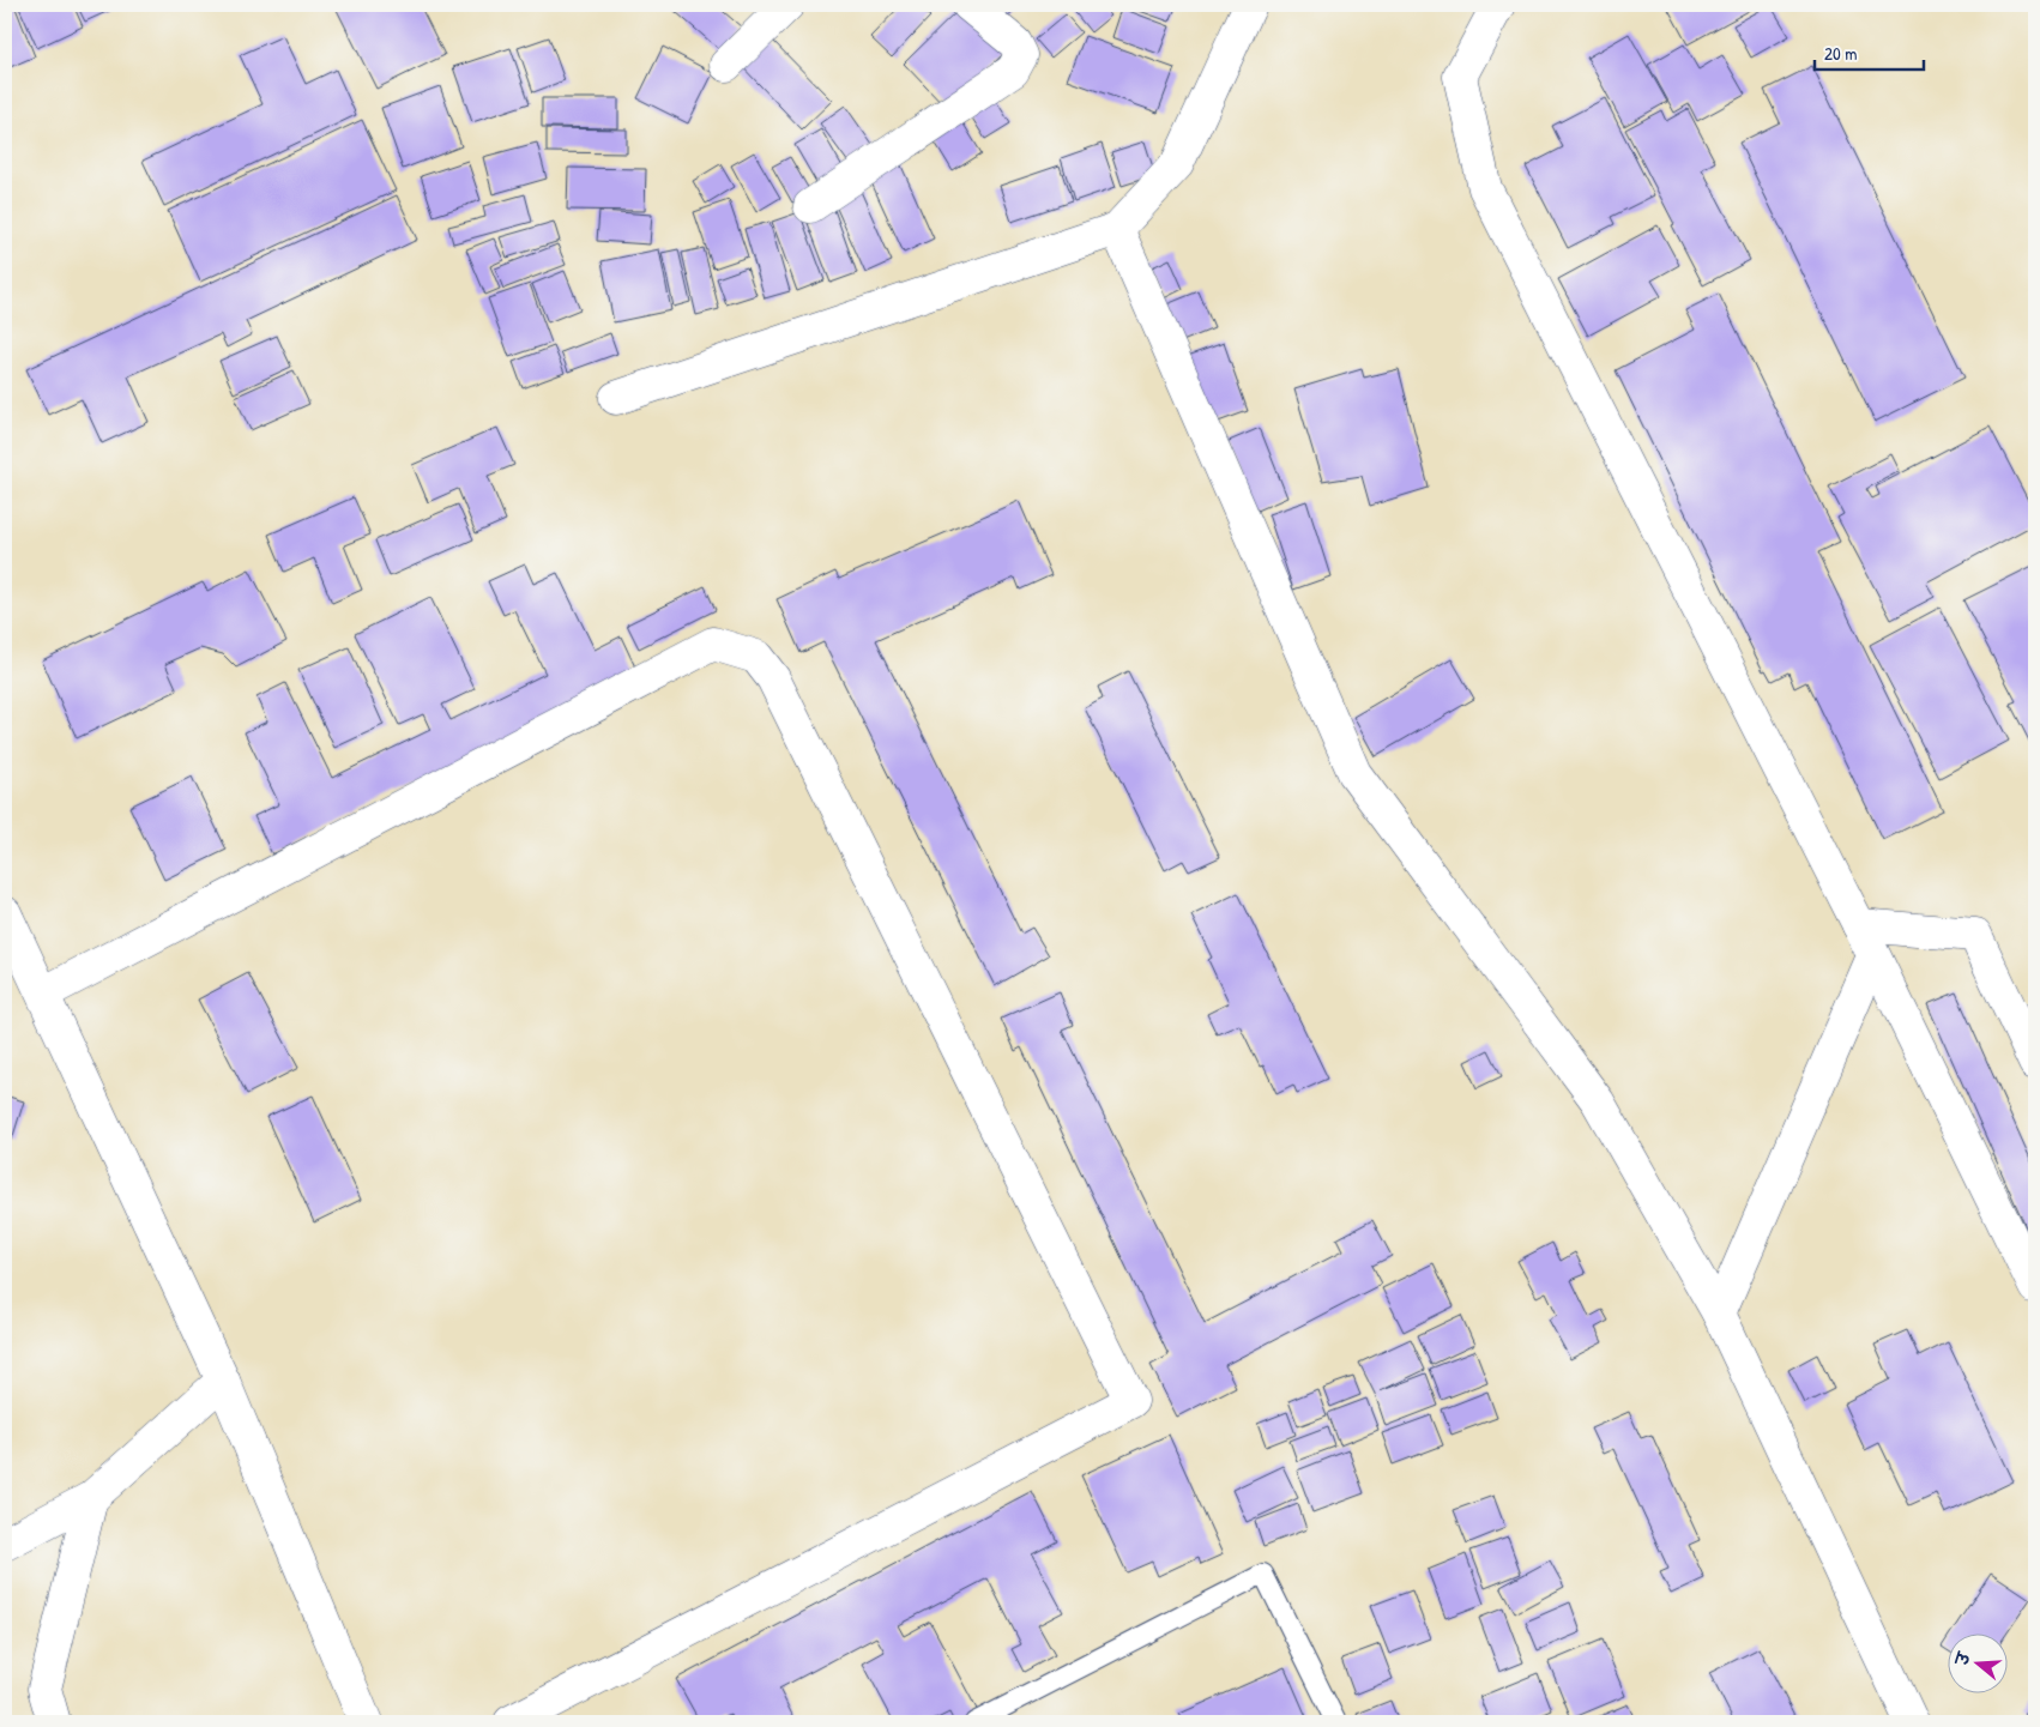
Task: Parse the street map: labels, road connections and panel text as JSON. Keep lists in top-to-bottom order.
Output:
{
  "scale_bar": "20 m",
  "north": "left"
}
